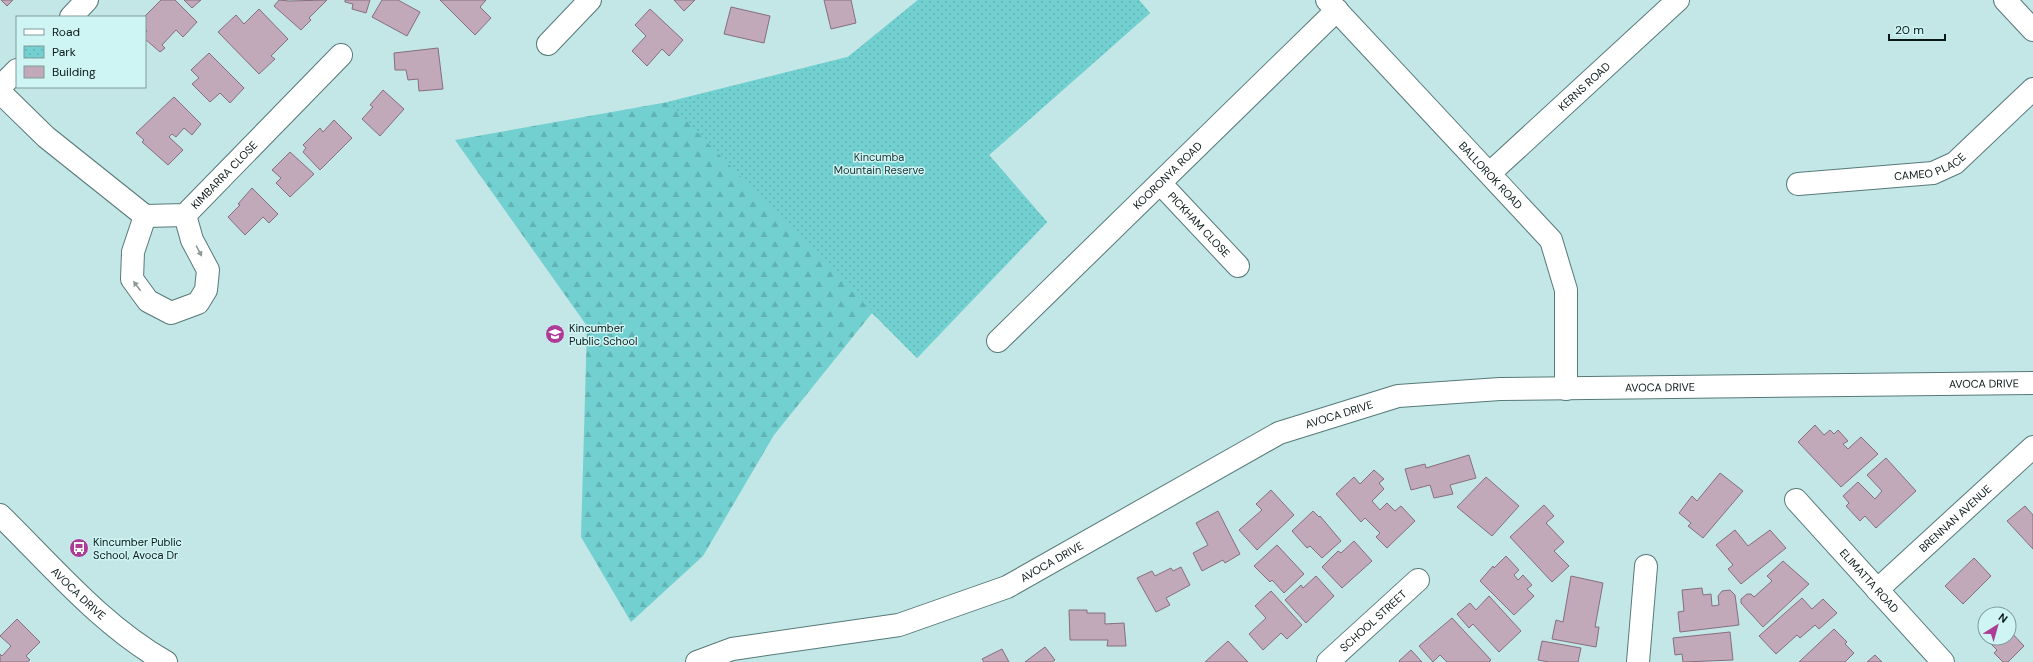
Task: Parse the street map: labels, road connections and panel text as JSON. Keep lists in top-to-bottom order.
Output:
{
  "streets": {
    "street": [
      "KERNS ROAD",
      "CAMEO PLACE",
      "KIMBARRA CLOSE",
      "KOORONYA ROAD",
      "BALLOROK ROAD",
      "PICKHAM CLOSE",
      "AVOCA DRIVE",
      "BRENNAN AVENUE",
      "ELIMATTA ROAD",
      "SCHOOL STREET"
    ]
  },
  "crossings": [
    ["KERNS ROAD", "BALLOROK ROAD"],
    ["KOORONYA ROAD", "BALLOROK ROAD"],
    ["KOORONYA ROAD", "PICKHAM CLOSE"],
    ["BALLOROK ROAD", "AVOCA DRIVE"],
    ["BRENNAN AVENUE", "ELIMATTA ROAD"]
  ],
  "parks": ["Kincumba Mountain Reserve"],
  "places": {
    "school or university": ["Kincumber Public School"],
    "bus stop": ["Kincumber Public School, Avoca Dr"]
  },
  "legend": ["Road", "Park", "Building"],
  "scale_bar": "20 m",
  "north": "top right"
}
